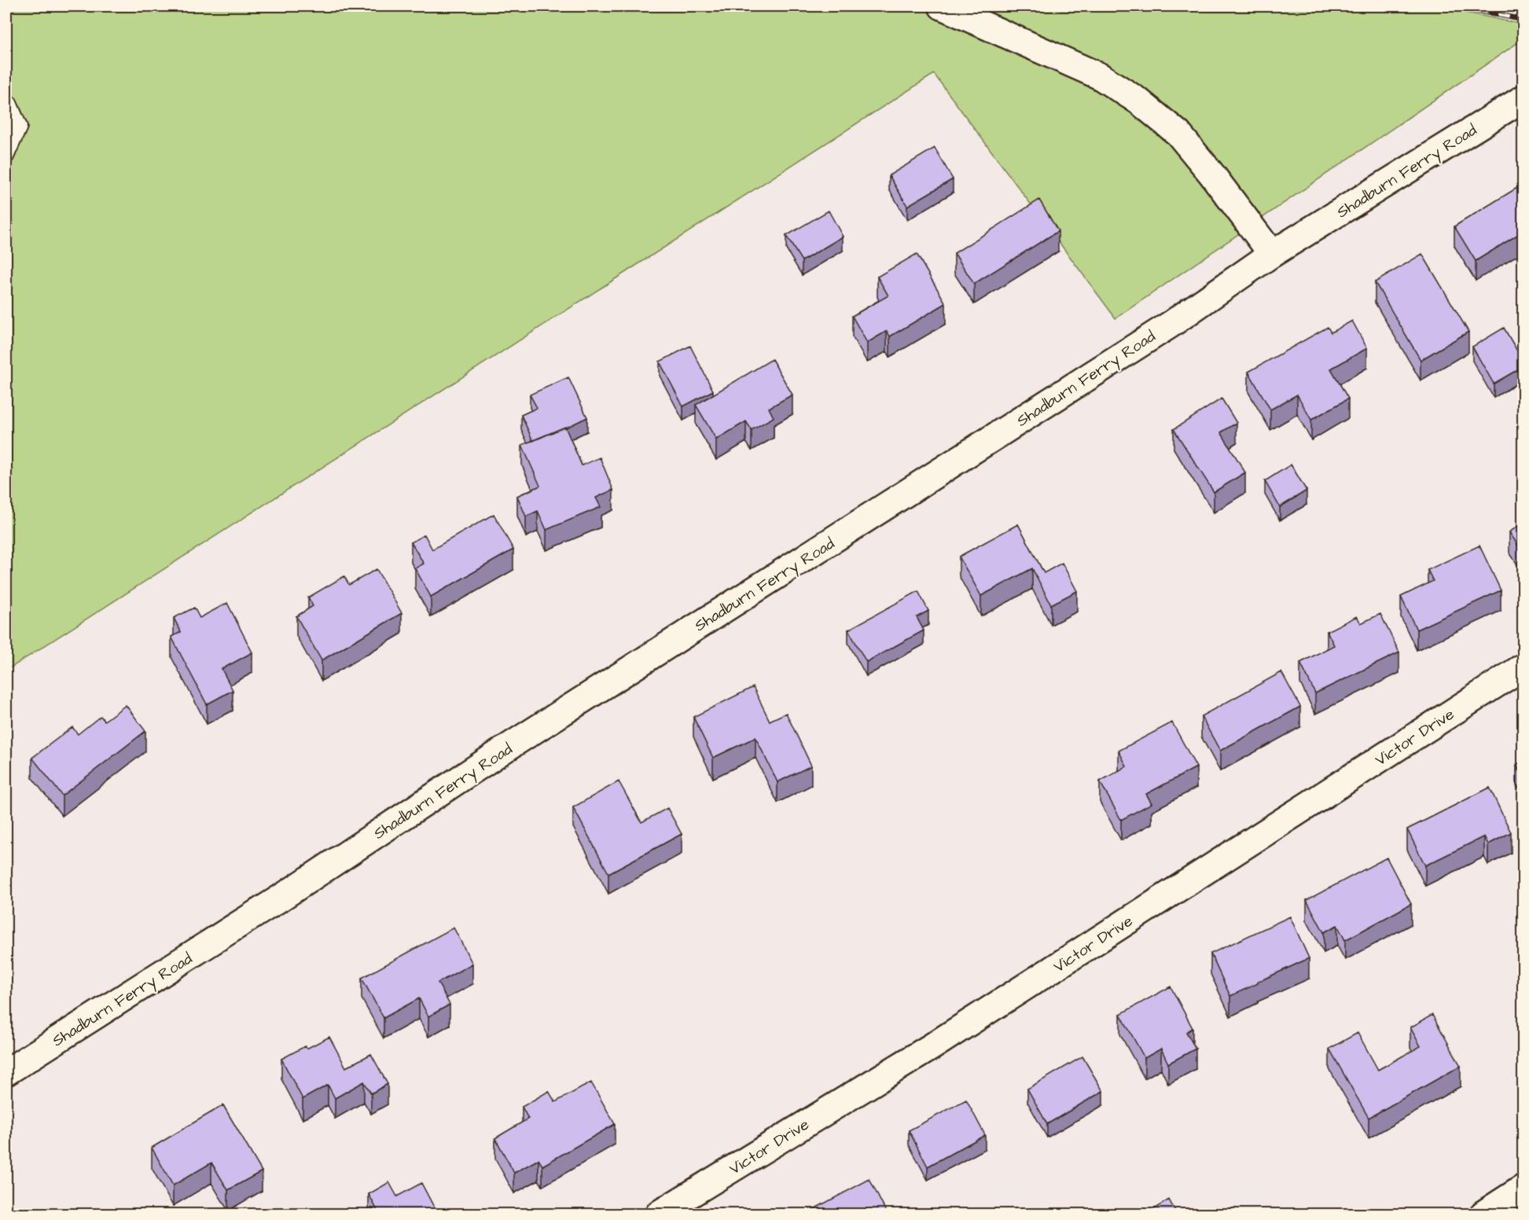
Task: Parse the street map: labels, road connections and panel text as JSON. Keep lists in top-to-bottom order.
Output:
{
  "streets": {
    "street": ["Shadburn Ferry Road", "Victor Drive"]
  }
}
